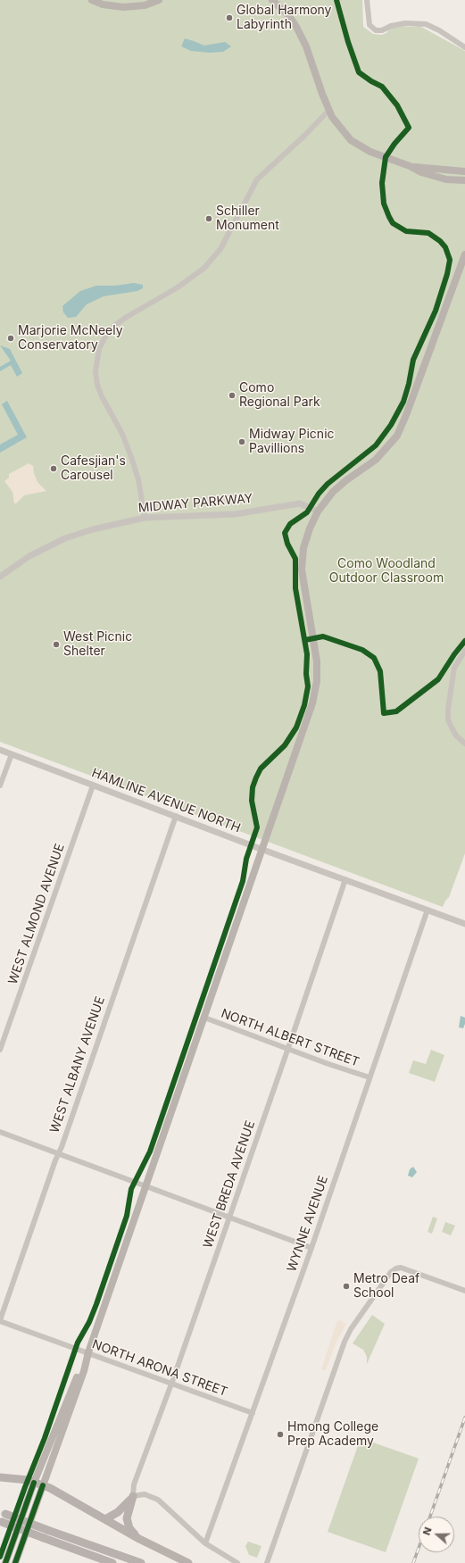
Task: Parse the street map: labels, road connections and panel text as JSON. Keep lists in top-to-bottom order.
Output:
{
  "streets": {
    "street": [
      "MIDWAY PARKWAY",
      "HAMLINE AVENUE NORTH",
      "WEST ALMOND AVENUE",
      "NORTH ALBERT STREET",
      "WEST ALBANY AVENUE",
      "WEST BREDA AVENUE",
      "WYNNE AVENUE",
      "NORTH ARONA STREET"
    ]
  },
  "crossings": [
    ["HAMLINE AVENUE NORTH", "WEST ALMOND AVENUE"],
    ["HAMLINE AVENUE NORTH", "WEST ALBANY AVENUE"],
    ["HAMLINE AVENUE NORTH", "WEST BREDA AVENUE"],
    ["HAMLINE AVENUE NORTH", "WYNNE AVENUE"],
    ["NORTH ALBERT STREET", "WEST BREDA AVENUE"],
    ["NORTH ALBERT STREET", "WYNNE AVENUE"],
    ["WEST ALBANY AVENUE", "NORTH ARONA STREET"],
    ["WEST BREDA AVENUE", "NORTH ARONA STREET"],
    ["WYNNE AVENUE", "NORTH ARONA STREET"]
  ],
  "parks": ["Como Woodland Outdoor Classroom"],
  "places": [
    "Global Harmony Labyrinth",
    "Schiller Monument",
    "Marjorie McNeely Conservatory",
    "Como Regional Park",
    "Midway Picnic Pavillions",
    "Cafesjian's Carousel",
    "West Picnic Shelter",
    "Metro Deaf School",
    "Hmong College Prep Academy"
  ],
  "north": "left"
}
